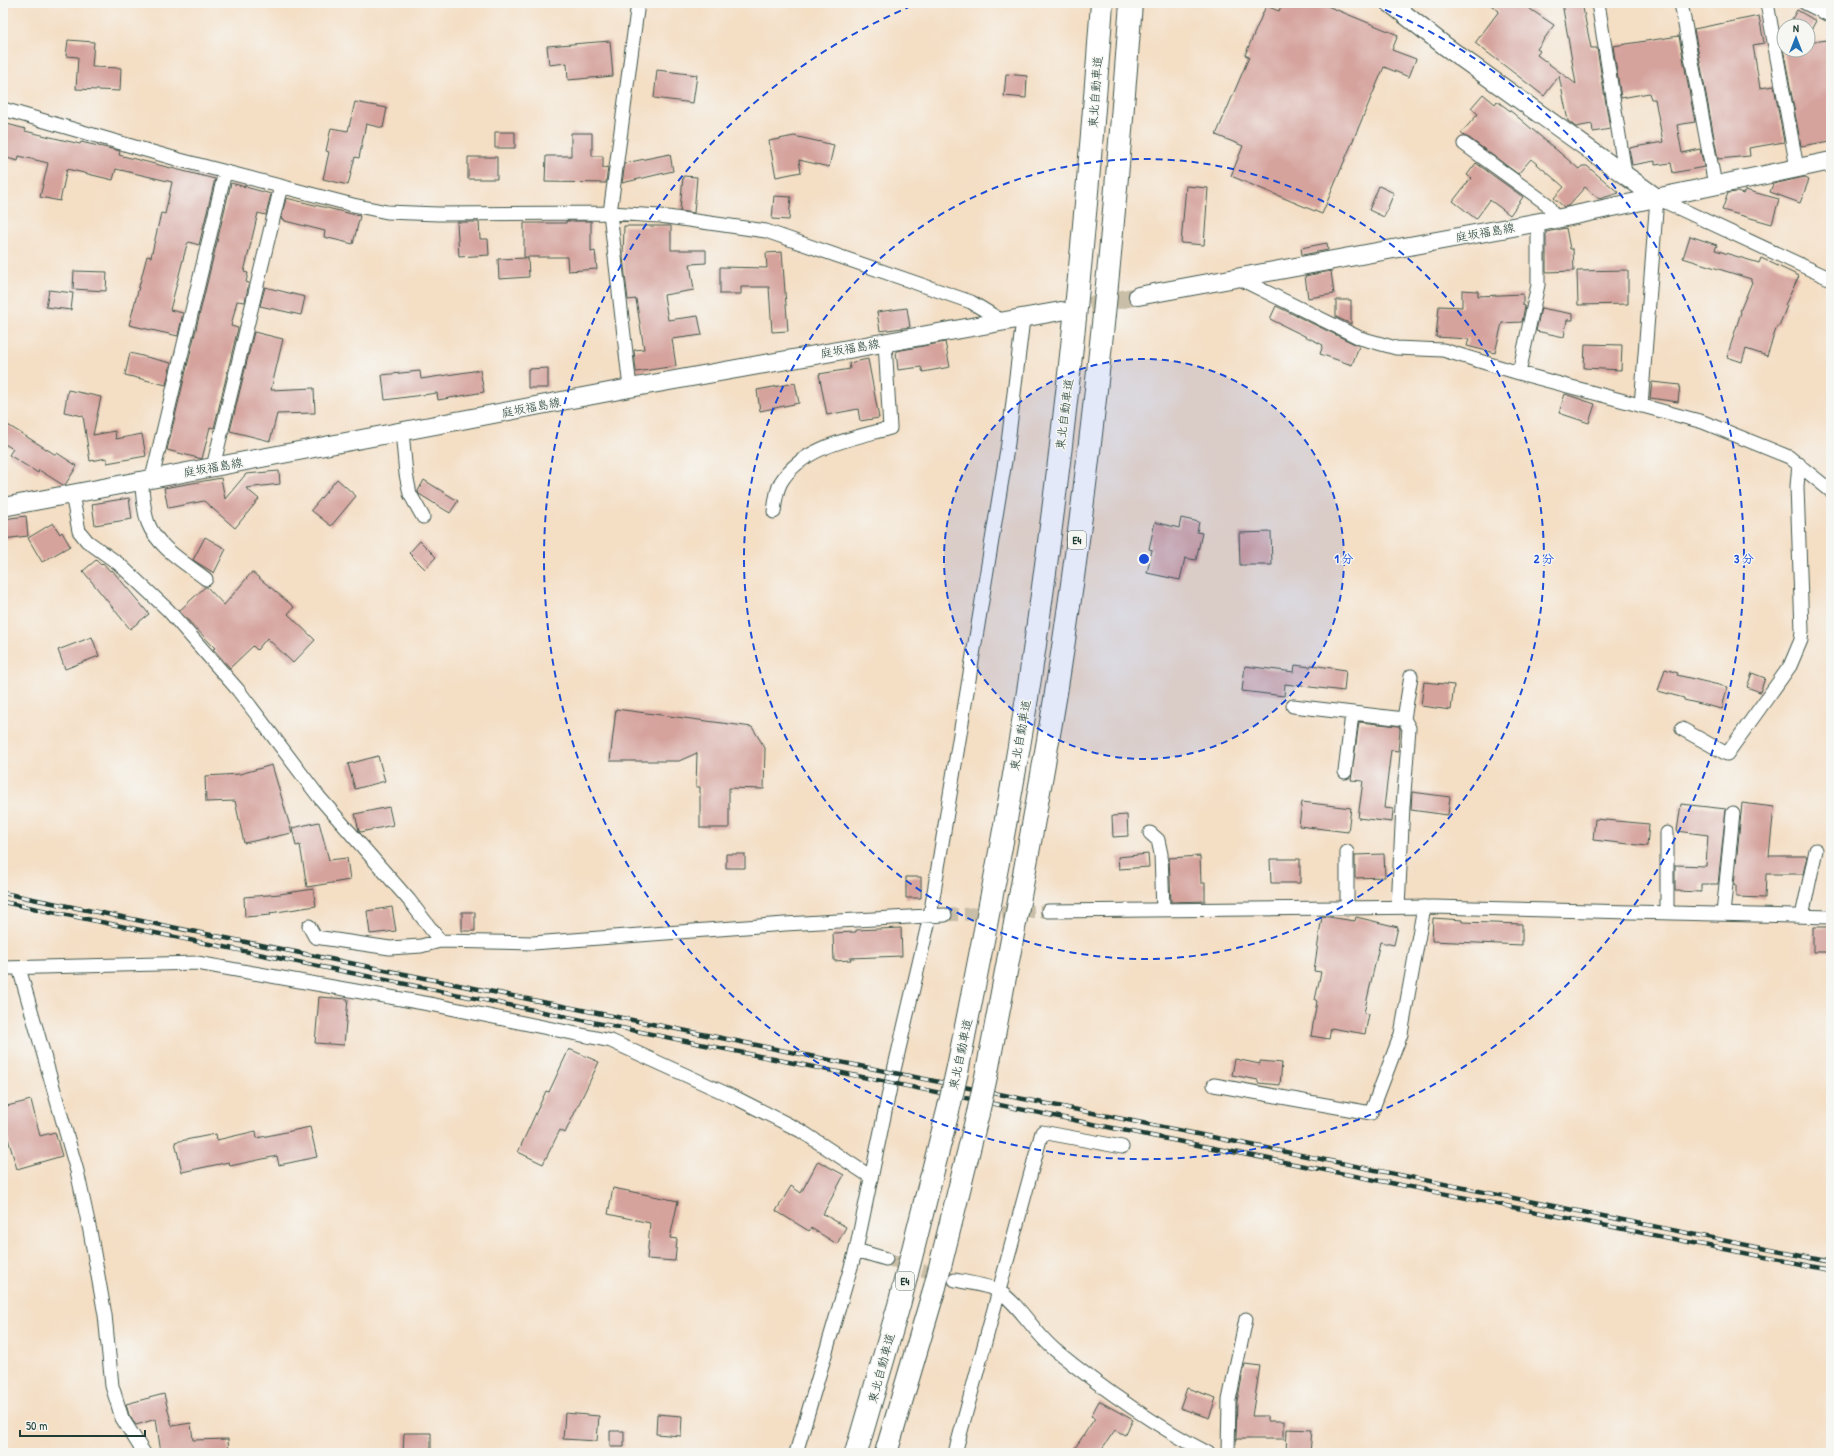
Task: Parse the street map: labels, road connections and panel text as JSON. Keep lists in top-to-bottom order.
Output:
{
  "streets": {
    "highway": ["東北自動車道", "E4"],
    "main road": ["庭坂福島線"]
  },
  "scale_bar": "50 m",
  "north": "top",
  "rings": ["1 分", "2 分", "3 分"]
}
